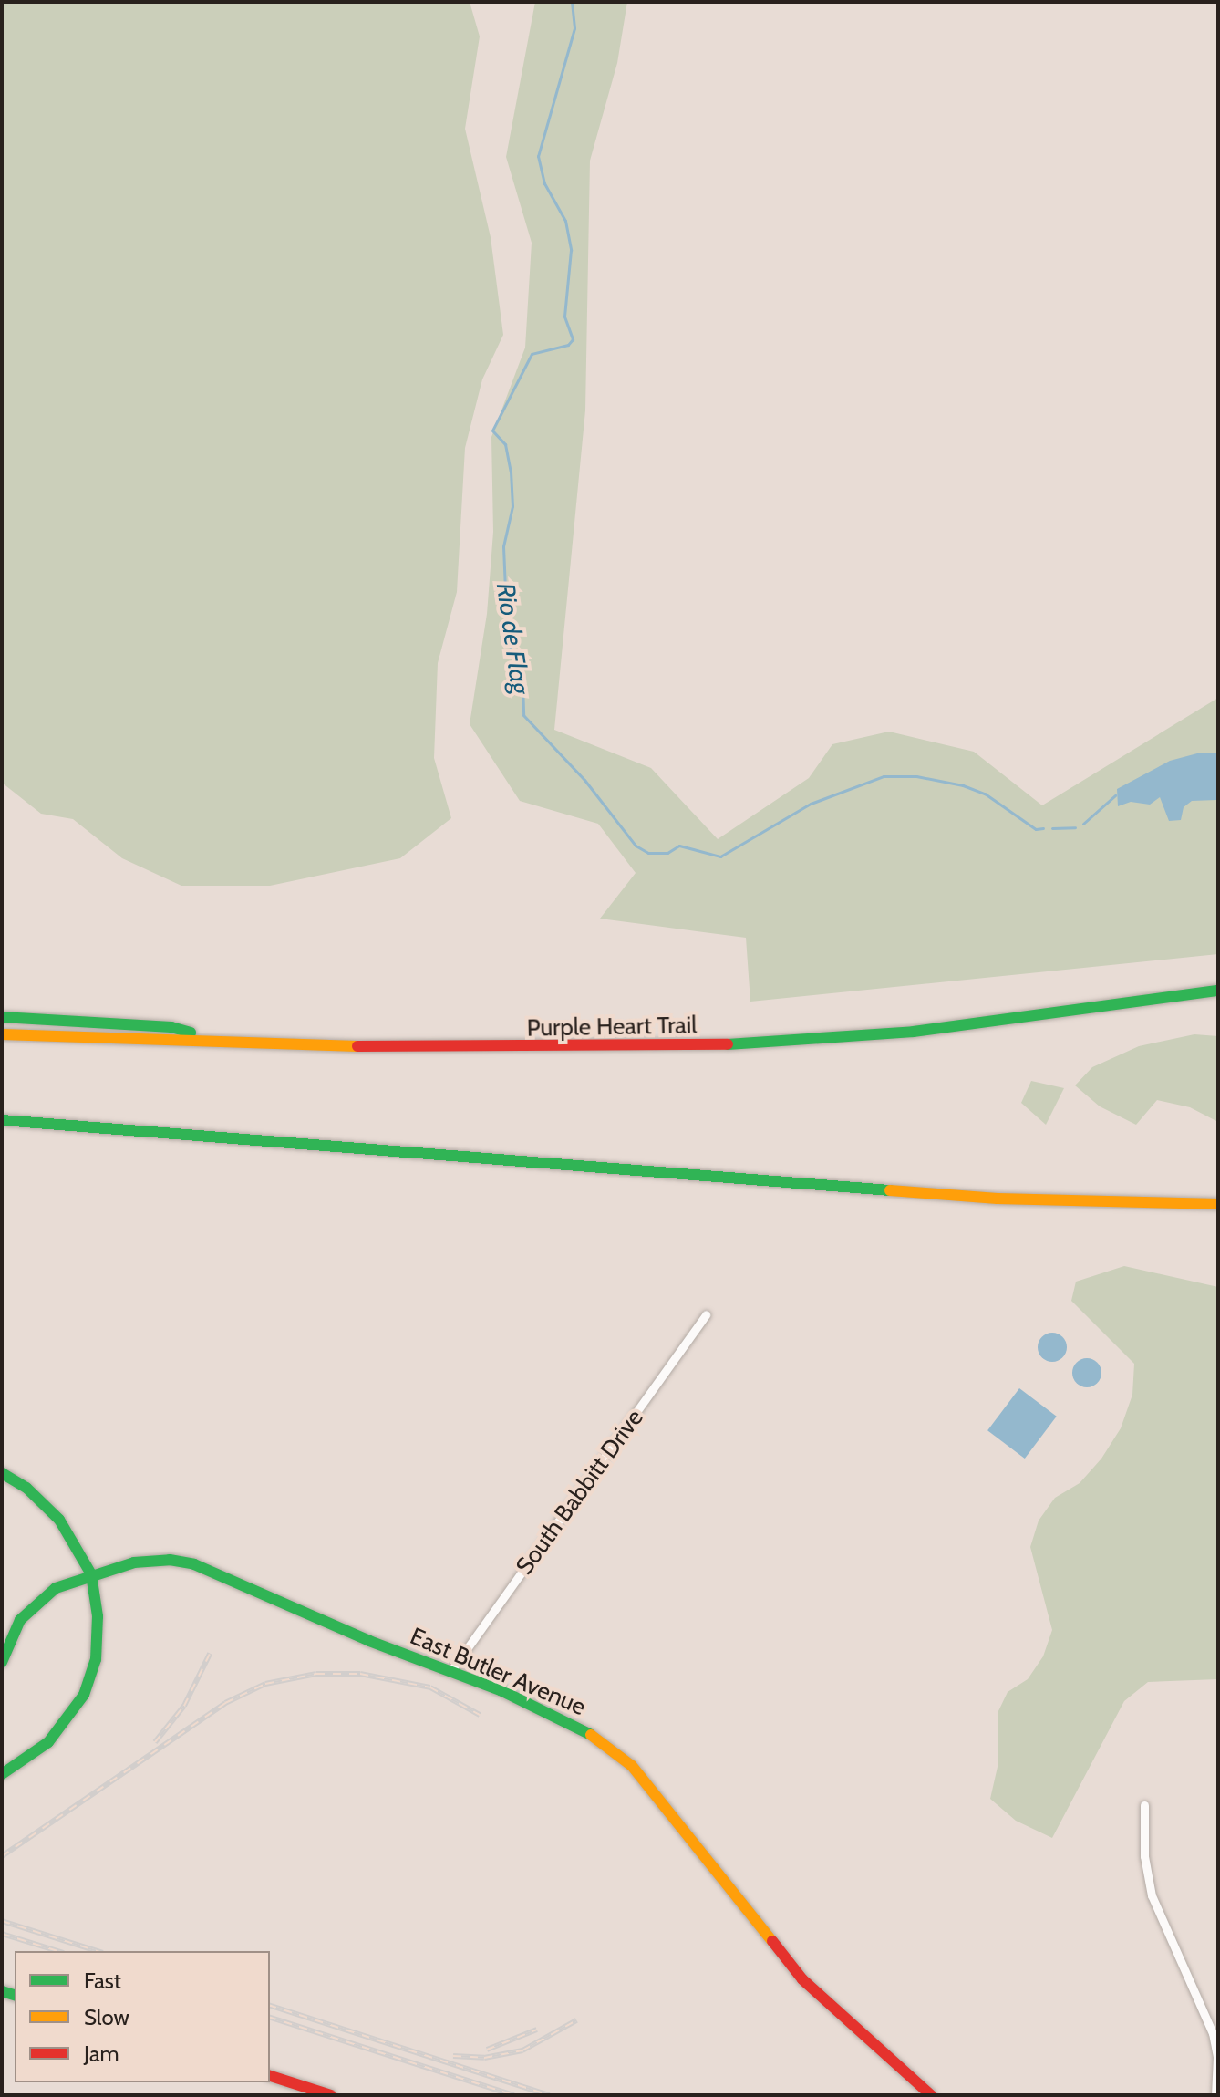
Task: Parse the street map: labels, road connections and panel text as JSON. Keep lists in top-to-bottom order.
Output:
{
  "streets": {
    "main road": ["Purple Heart Trail", "East Butler Avenue"],
    "street": ["South Babbitt Drive"]
  },
  "crossings": [
    ["South Babbitt Drive", "East Butler Avenue"]
  ],
  "water": ["Rio de Flag"],
  "legend": ["Fast", "Slow", "Jam"]
}
